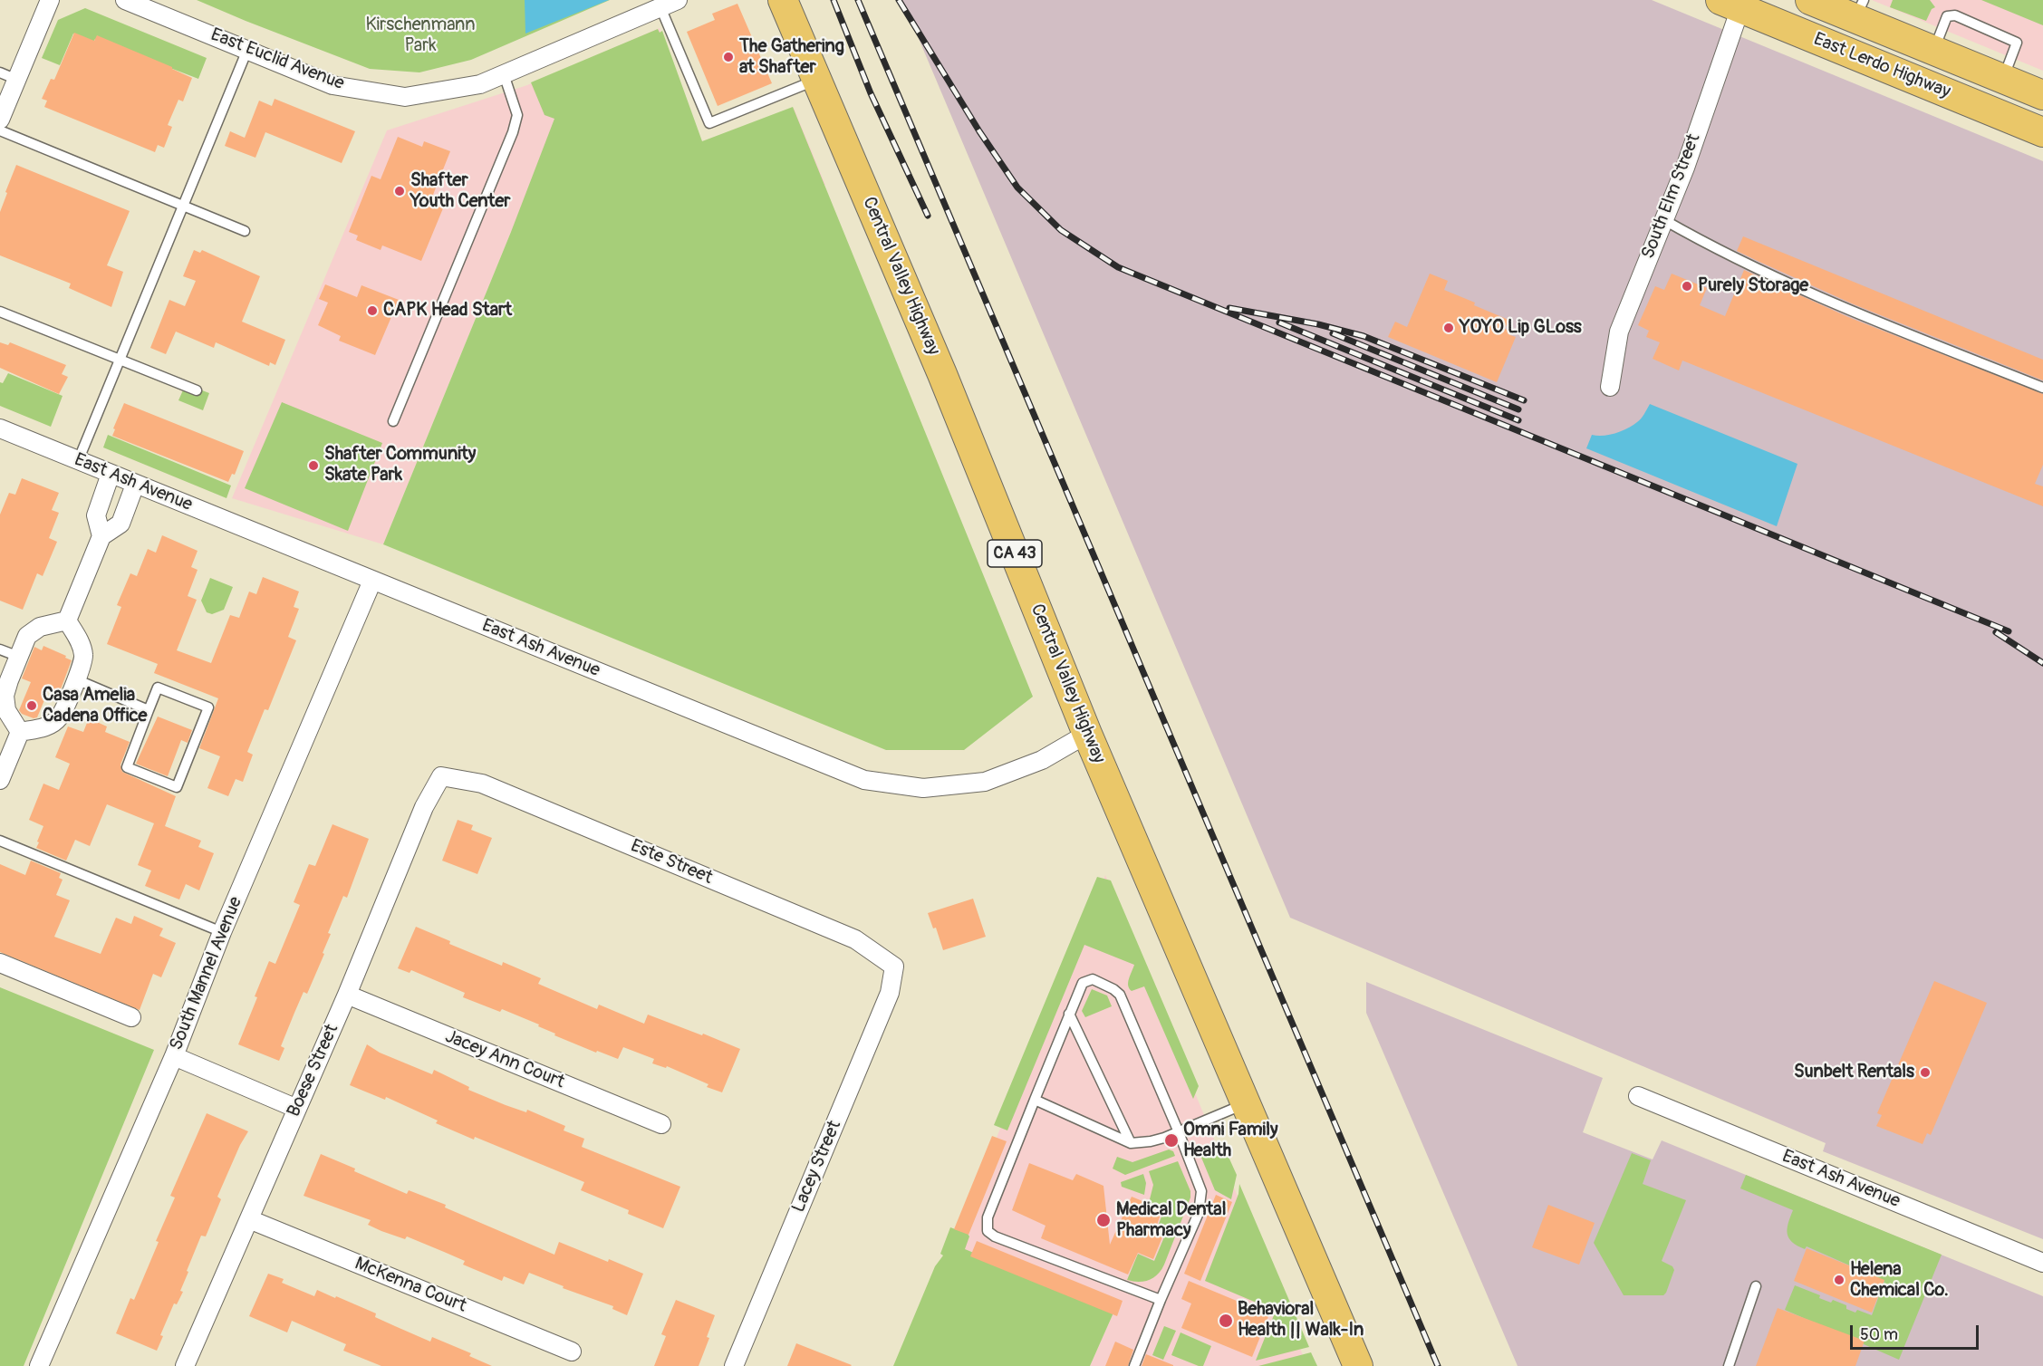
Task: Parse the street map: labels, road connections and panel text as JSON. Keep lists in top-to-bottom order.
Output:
{
  "streets": {
    "main road": ["East Lerdo Highway", "Central Valley Highway", "CA 43"],
    "street": [
      "East Euclid Avenue",
      "South Elm Street",
      "East Ash Avenue",
      "Este Street",
      "South Mannel Avenue",
      "Jacey Ann Court",
      "Boese Street",
      "Lacey Street",
      "McKenna Court"
    ]
  },
  "crossings": [
    ["East Lerdo Highway", "South Elm Street"],
    ["Central Valley Highway", "East Ash Avenue"],
    ["East Ash Avenue", "South Mannel Avenue"],
    ["Este Street", "Boese Street"],
    ["Este Street", "Lacey Street"],
    ["Jacey Ann Court", "Boese Street"],
    ["Boese Street", "McKenna Court"]
  ],
  "parks": ["Kirschenmann Park"],
  "places": [
    "The Gathering at Shafter",
    "Shafter Youth Center",
    "Purely Storage",
    "CAPK Head Start",
    "YOYO Lip GLoss",
    "Shafter Community Skate Park",
    "Casa Amelia Cadena Office",
    "Sunbelt Rentals",
    "Omni Family Health",
    "Medical Dental Pharmacy",
    "Helena Chemical Co.",
    "Behavioral Health || Walk-In"
  ],
  "scale_bar": "50 m"
}
